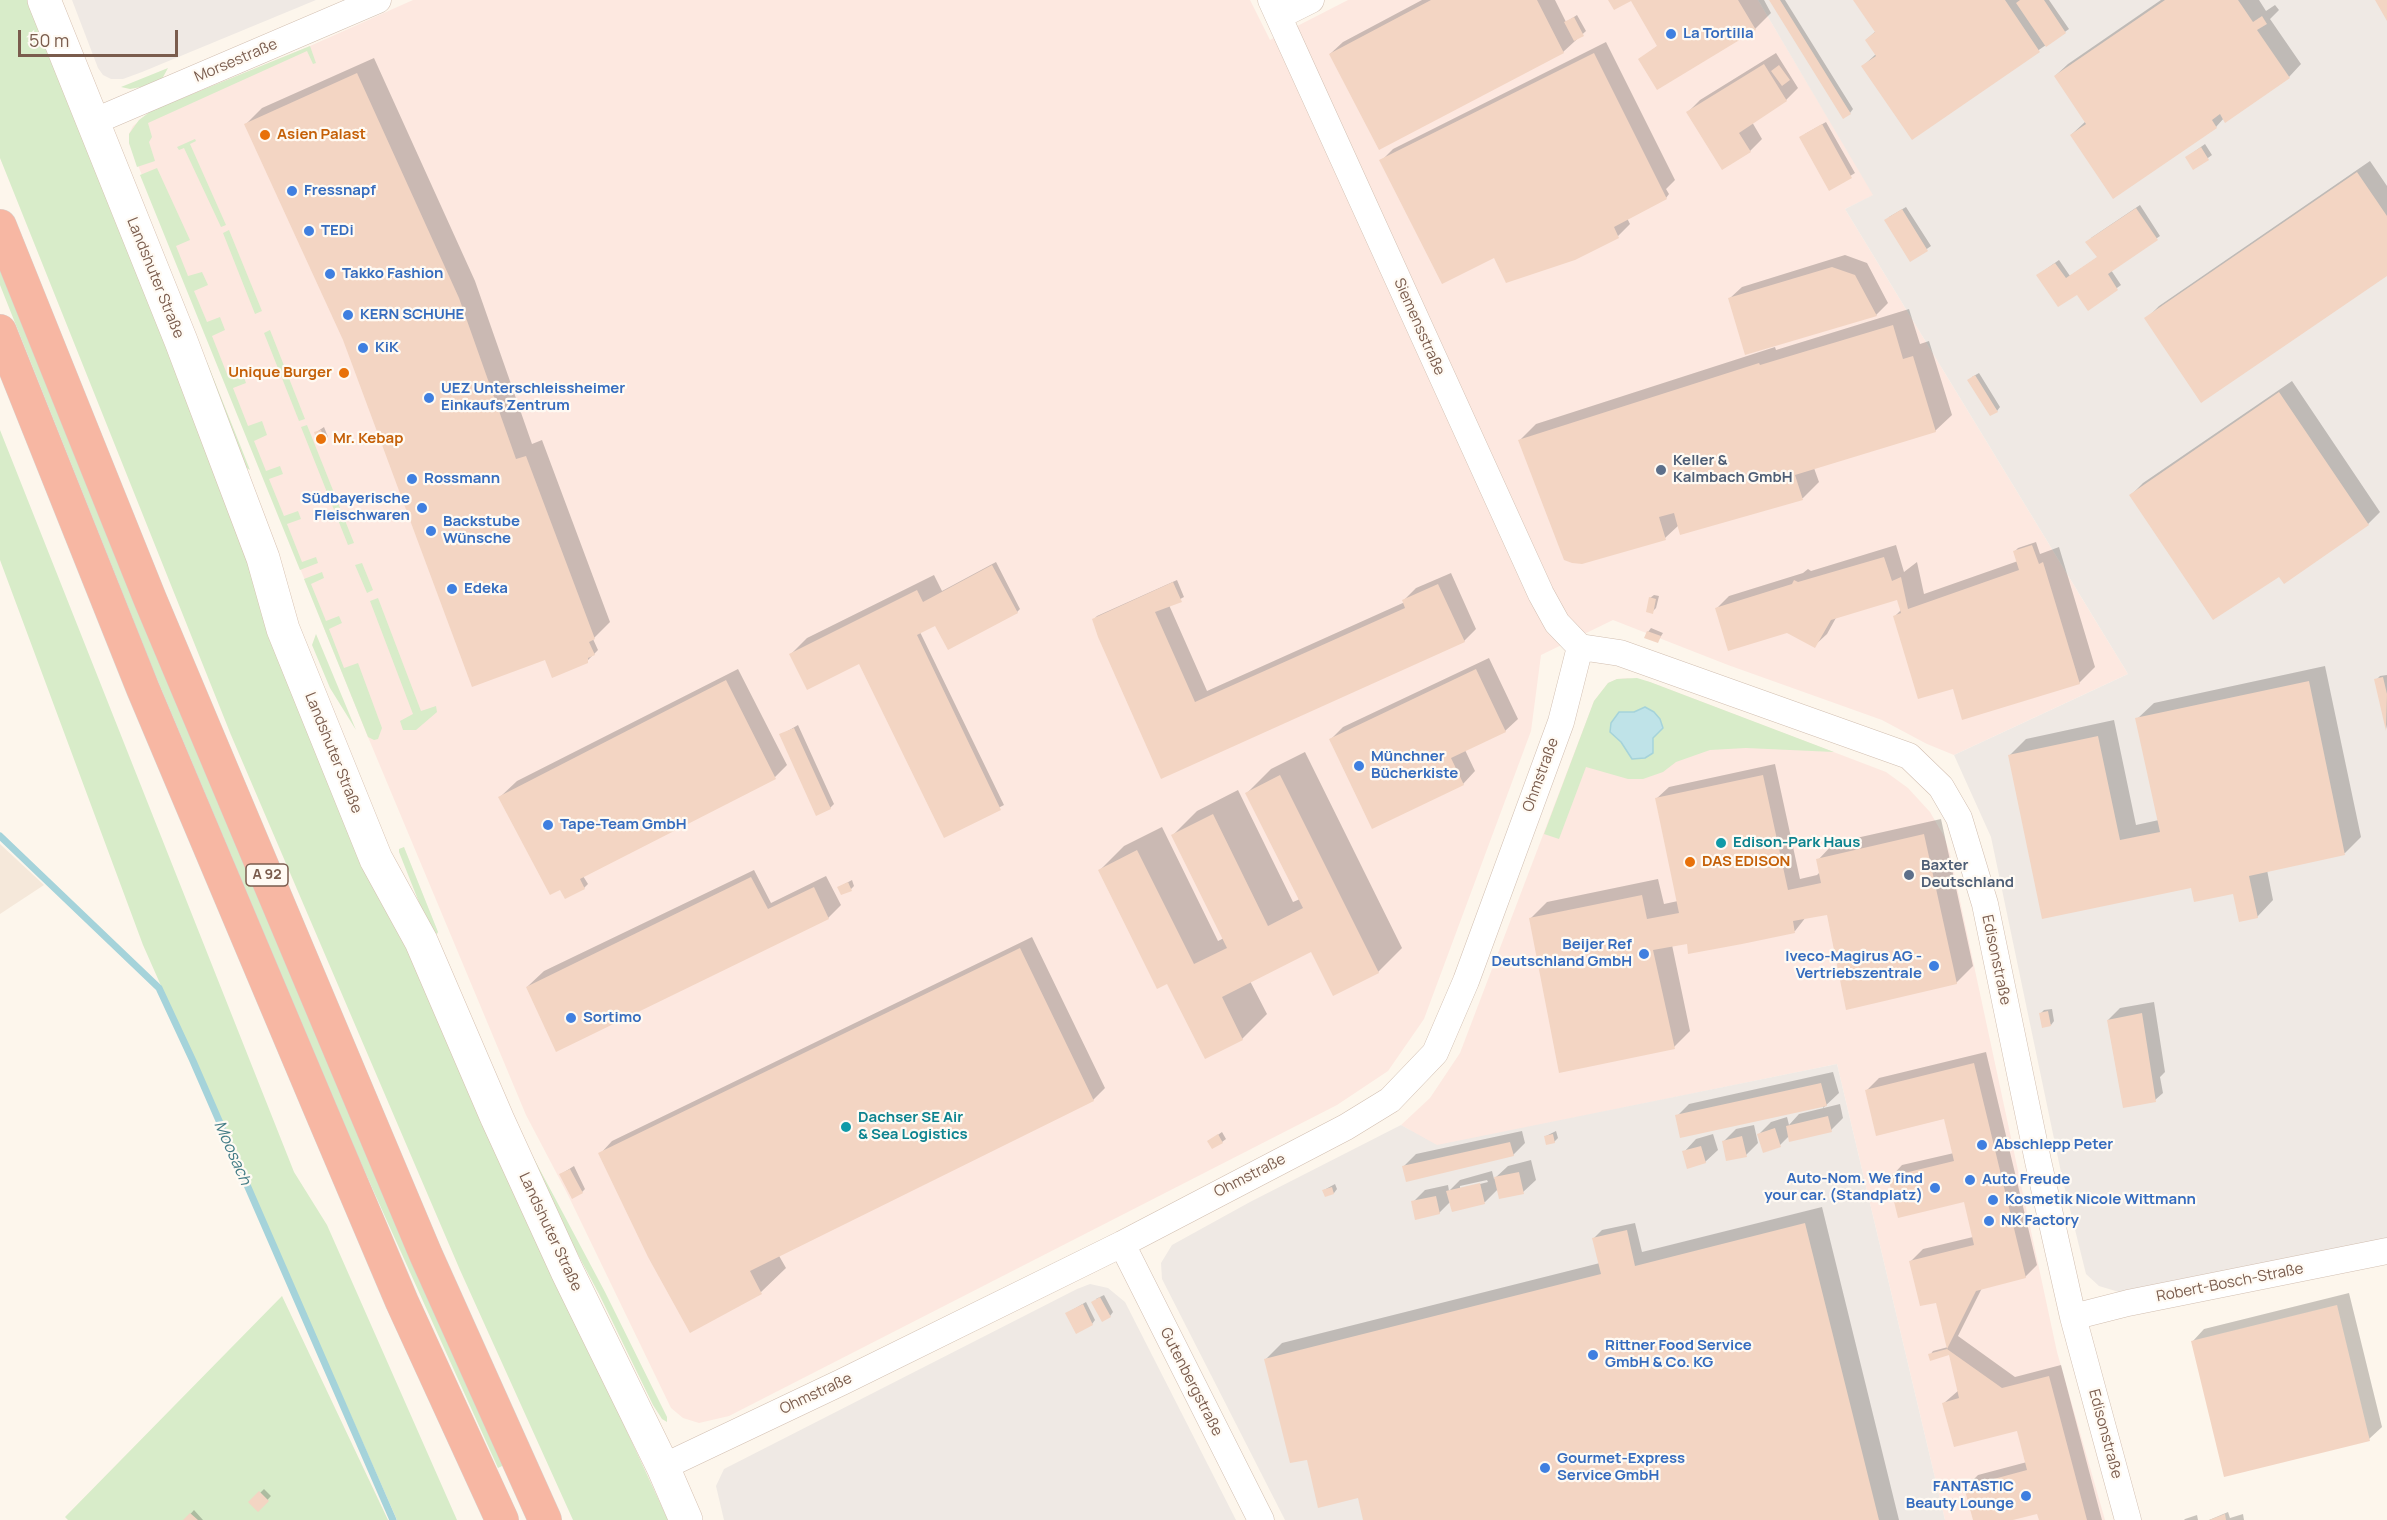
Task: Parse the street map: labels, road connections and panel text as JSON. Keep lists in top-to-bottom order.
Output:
{
  "streets": {
    "highway": ["A 92"],
    "main road": ["Landshuter Straße"],
    "street": [
      "Morsestraße",
      "Siemensstraße",
      "Ohmstraße",
      "Edisonstraße",
      "Robert-Bosch-Straße",
      "Gutenbergstraße"
    ]
  },
  "crossings": [
    ["Morsestraße", "Landshuter Straße"],
    ["Landshuter Straße", "Ohmstraße"],
    ["Siemensstraße", "Ohmstraße"],
    ["Siemensstraße", "Edisonstraße"],
    ["Ohmstraße", "Edisonstraße"],
    ["Ohmstraße", "Gutenbergstraße"],
    ["Edisonstraße", "Robert-Bosch-Straße"]
  ],
  "water": ["Moosach"],
  "places": [
    "La Tortilla",
    "Asien Palast",
    "Fressnapf",
    "TEDi",
    "Takko Fashion",
    "KERN SCHUHE",
    "KiK",
    "Unique Burger",
    "UEZ Unterschleissheimer Einkaufs Zentrum",
    "Mr. Kebap",
    "Keller & Kalmbach GmbH",
    "Rossmann",
    "Südbayerische Fleischwaren",
    "Backstube Wünsche",
    "Edeka",
    "Münchner Bücherkiste",
    "Tape-Team GmbH",
    "Edison-Park Haus",
    "DAS EDISON",
    "Baxter Deutschland",
    "Beijer Ref Deutschland GmbH",
    "Iveco-Magirus AG - Vertriebszentrale",
    "Sortimo",
    "Dachser SE Air & Sea Logistics",
    "Abschlepp Peter",
    "Auto Freude",
    "Auto-Nom. We find your car. (Standplatz)",
    "Kosmetik Nicole Wittmann",
    "NK Factory",
    "Rittner Food Service GmbH & Co. KG",
    "Gourmet-Express Service GmbH",
    "FANTASTIC Beauty Lounge"
  ],
  "scale_bar": "50 m"
}
